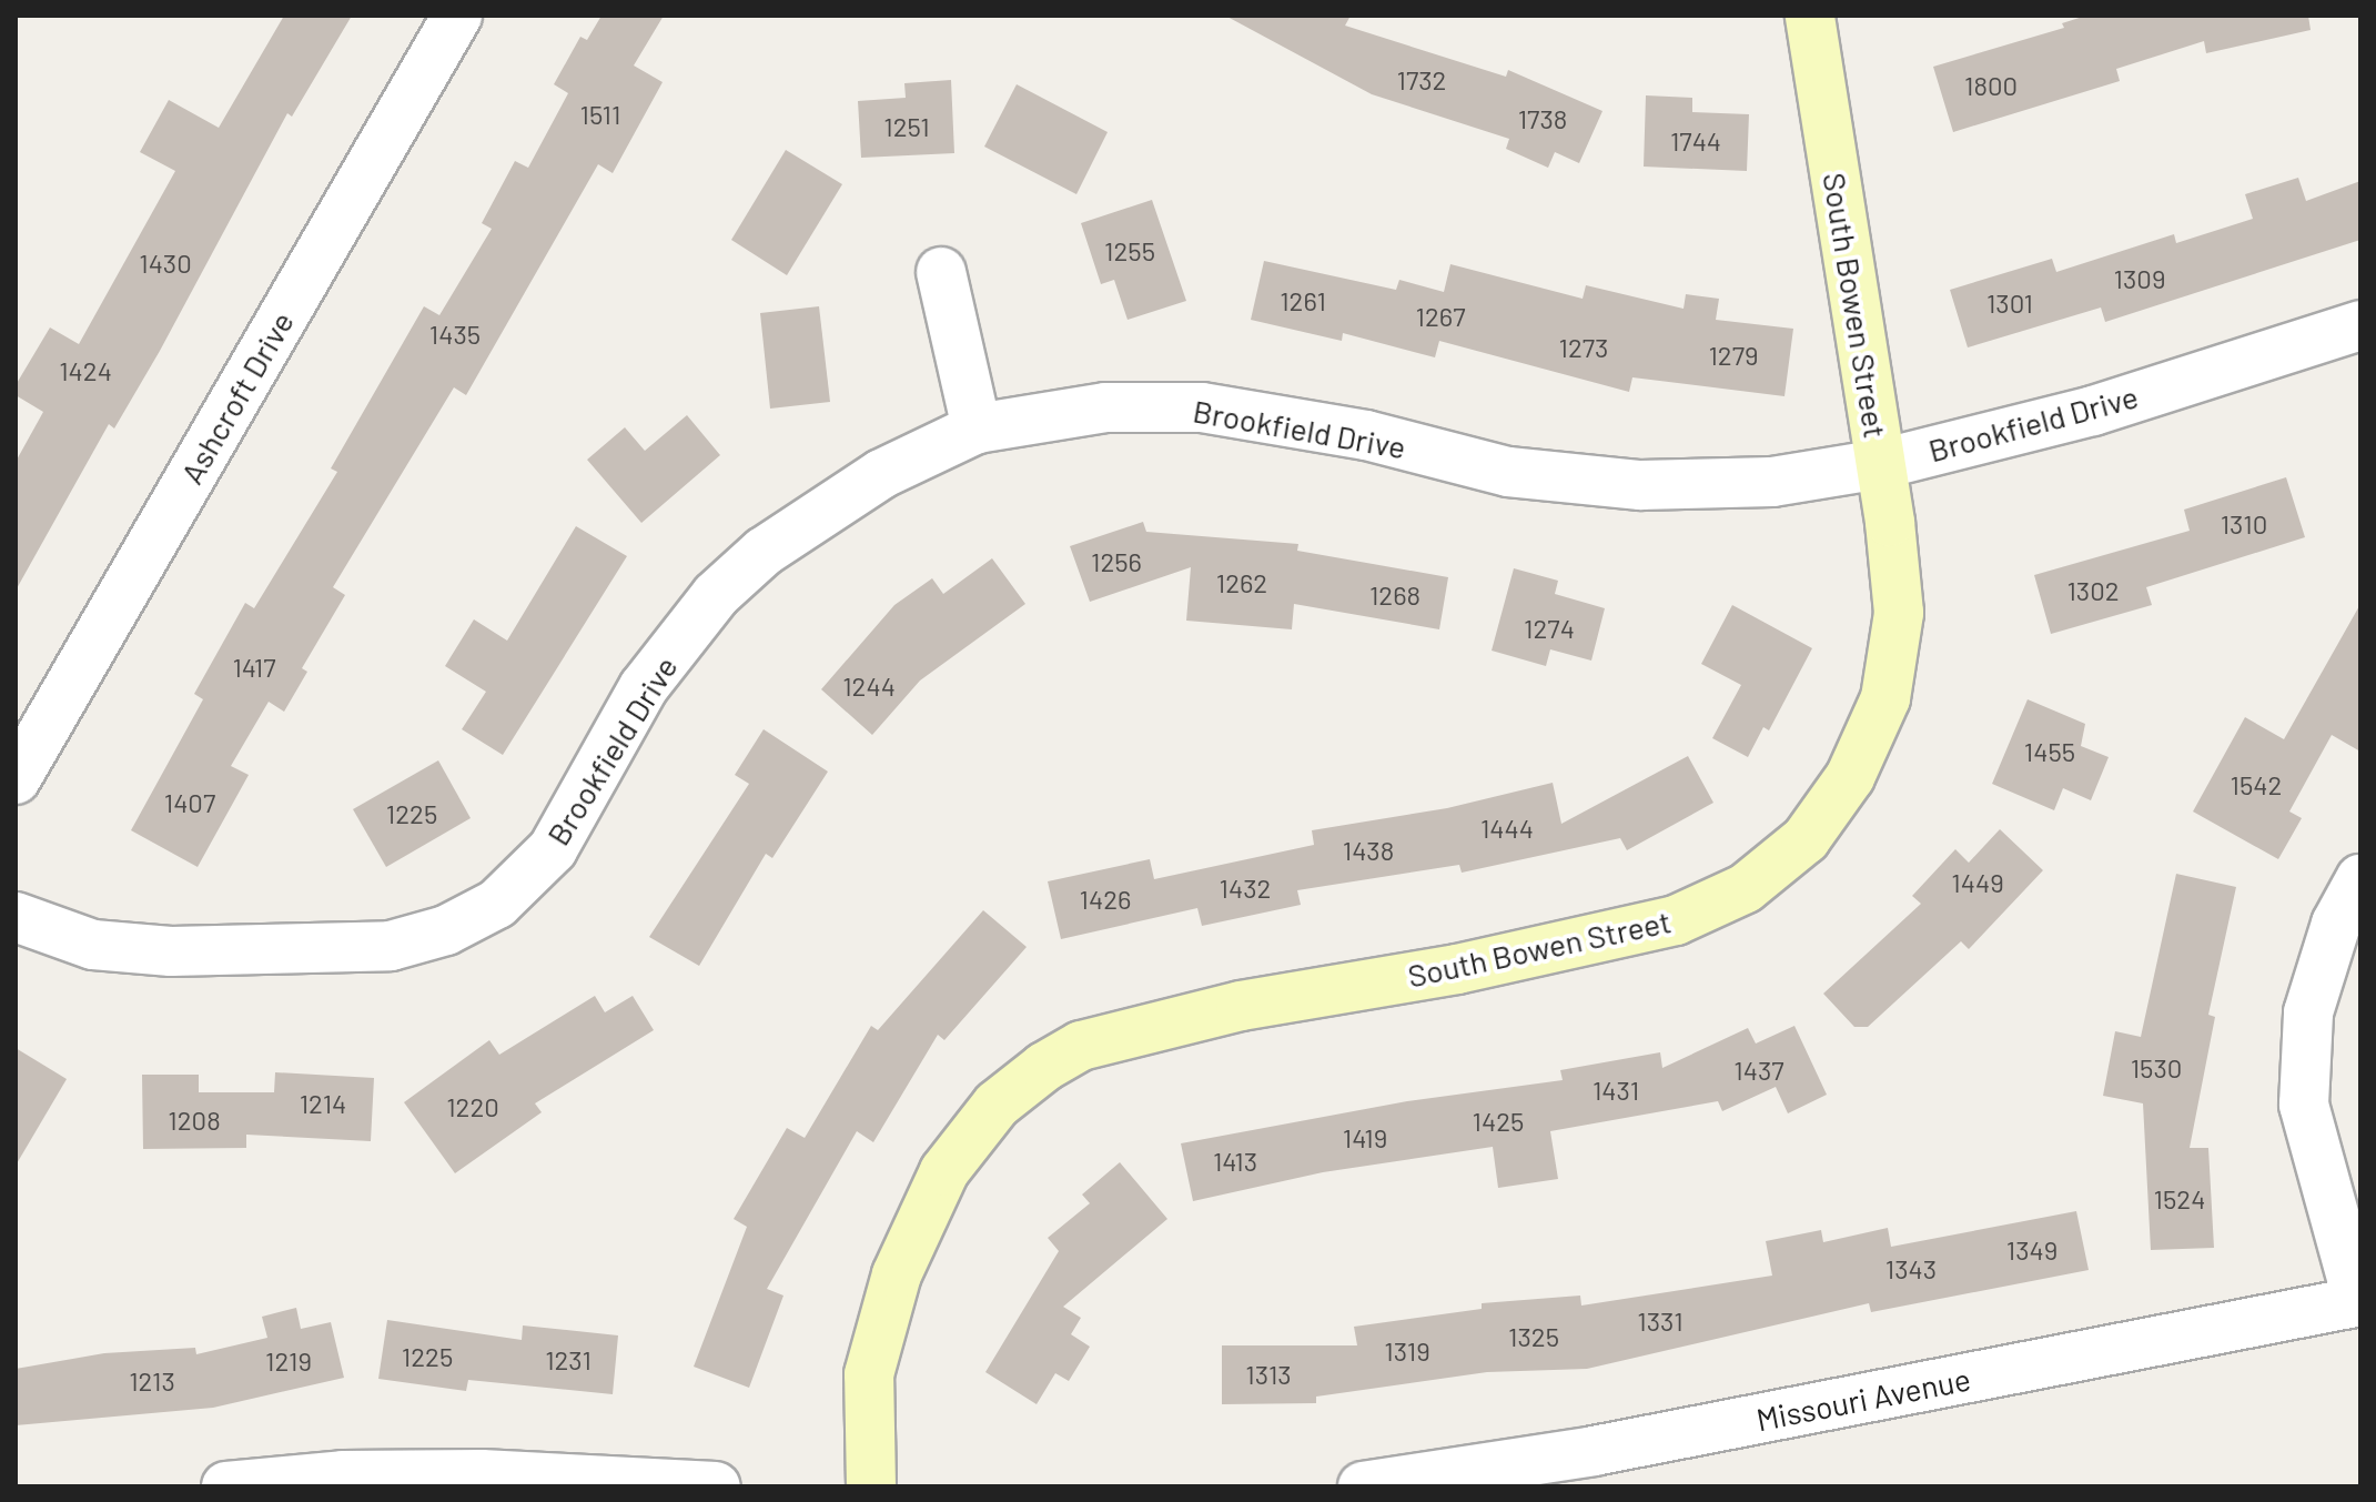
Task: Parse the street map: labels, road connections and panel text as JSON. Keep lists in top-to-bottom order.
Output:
{
  "streets": {
    "street": [
      "South Bowen Street",
      "Ashcroft Drive",
      "Brookfield Drive",
      "Missouri Avenue"
    ]
  },
  "crossings": [
    ["South Bowen Street", "Brookfield Drive"]
  ],
  "house_numbers": [
    "1732",
    "1800",
    "1511",
    "1738",
    "1251",
    "1744",
    "1255",
    "1430",
    "1309",
    "1261",
    "1301",
    "1267",
    "1435",
    "1273",
    "1279",
    "1424",
    "1310",
    "1256",
    "1262",
    "1302",
    "1268",
    "1274",
    "1417",
    "1244",
    "1455",
    "1542",
    "1407",
    "1225",
    "1444",
    "1438",
    "1449",
    "1432",
    "1426",
    "1530",
    "1437",
    "1431",
    "1214",
    "1220",
    "1208",
    "1425",
    "1419",
    "1413",
    "1524",
    "1349",
    "1343",
    "1331",
    "1325",
    "1319",
    "1225",
    "1231",
    "1219",
    "1313",
    "1213"
  ]
}
